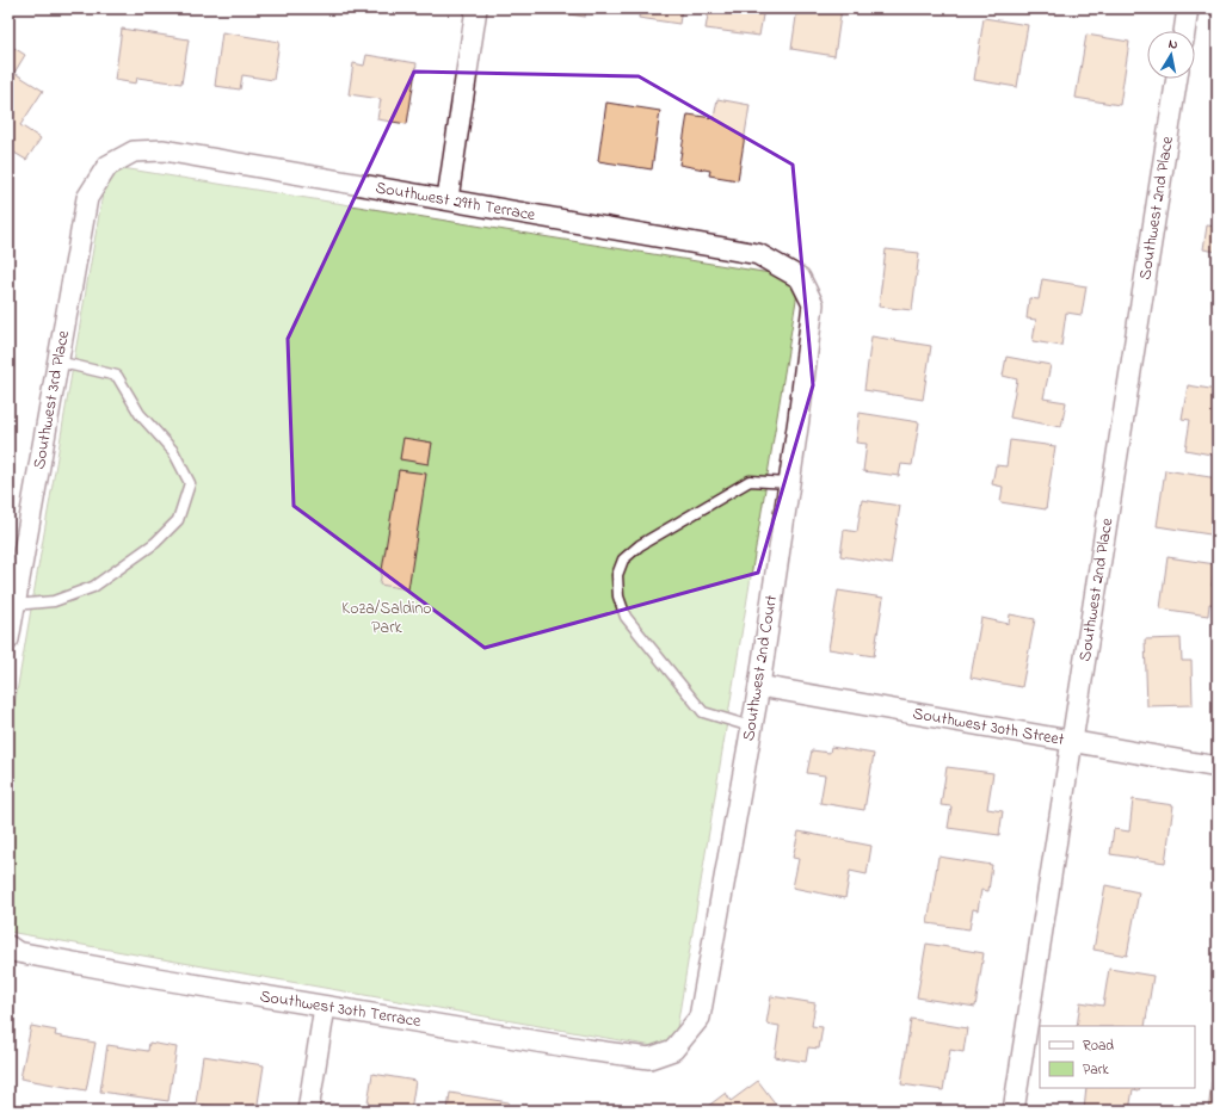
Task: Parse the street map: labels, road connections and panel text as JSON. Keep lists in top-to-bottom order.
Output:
{
  "streets": {
    "street": [
      "Southwest 29th Terrace",
      "Southwest 2nd Place",
      "Southwest 3rd Place",
      "Southwest 2nd Court",
      "Southwest 30th Street",
      "Southwest 30th Terrace"
    ]
  },
  "crossings": [
    ["Southwest 29th Terrace", "Southwest 3rd Place"],
    ["Southwest 29th Terrace", "Southwest 2nd Court"],
    ["Southwest 2nd Place", "Southwest 30th Street"],
    ["Southwest 2nd Court", "Southwest 30th Street"],
    ["Southwest 2nd Court", "Southwest 30th Terrace"]
  ],
  "parks": ["Koza/Saldino Park"],
  "legend": ["Road", "Park"],
  "north": "top"
}
